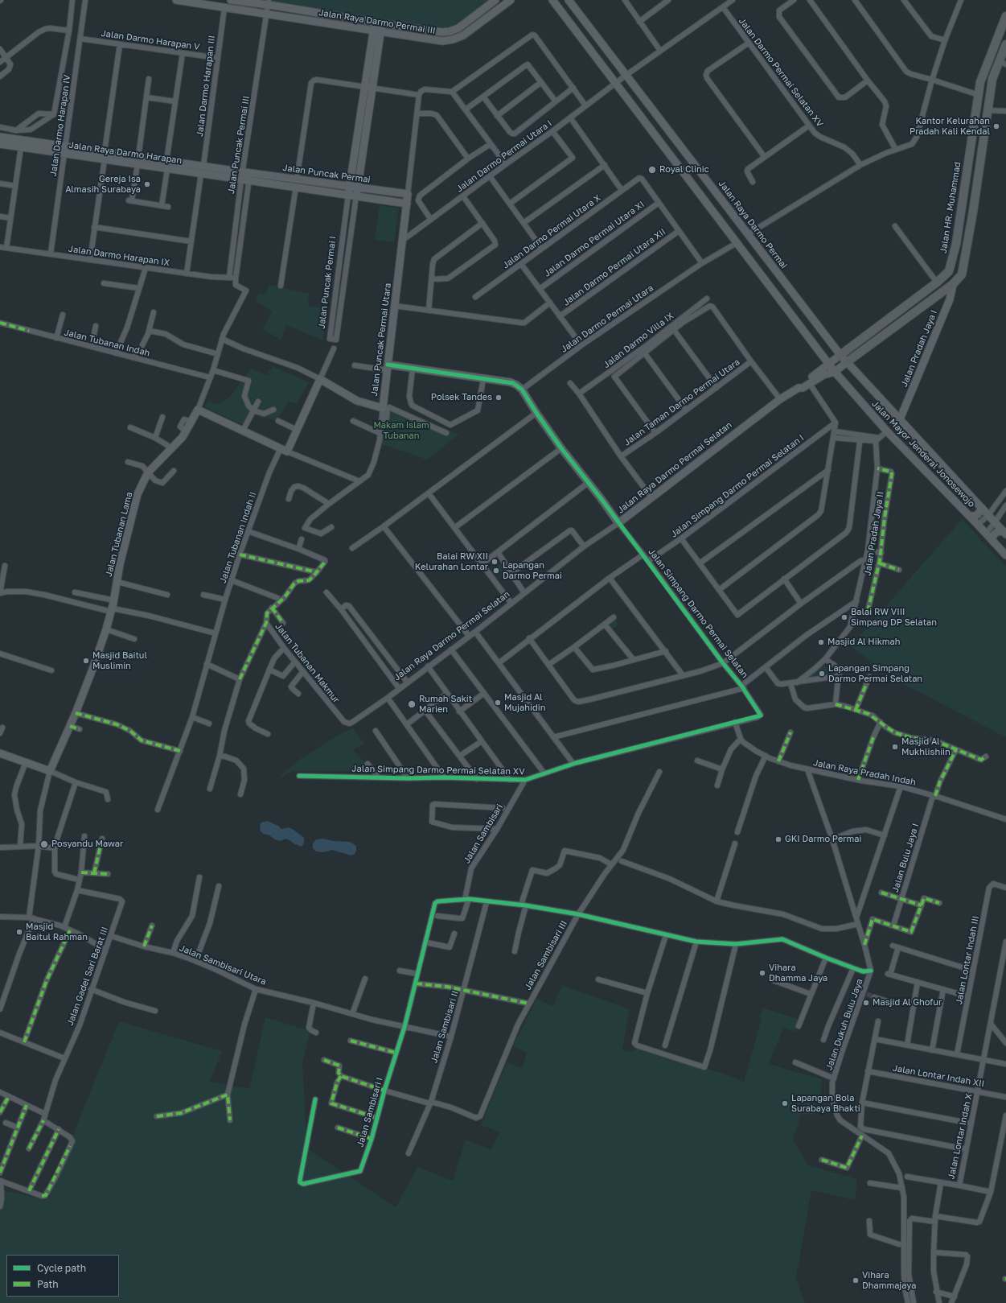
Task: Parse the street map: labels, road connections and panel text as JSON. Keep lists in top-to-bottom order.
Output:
{
  "streets": {
    "main road": ["Jalan HR. Muhammad"],
    "street": [
      "Jalan Raya Darmo Permai III",
      "Jalan Darmo Harapan V",
      "Jalan Darmo Permai Selatan XV",
      "Jalan Darmo Harapan III",
      "Jalan Darmo Harapan IV",
      "Jalan Puncak Permai III",
      "Jalan Raya Darmo Harapan",
      "Jalan Darmo Permai Utara I",
      "Jalan Puncak Permai",
      "Jalan Raya Darmo Permai",
      "Jalan Darmo Permai Utara X",
      "Jalan Darmo Permai Utara XI",
      "Jalan Darmo Harapan IX",
      "Jalan Darmo Permai Utara XII",
      "Jalan Puncak Permai I",
      "Jalan Darmo Permai Utara",
      "Jalan Puncak Permai Utara",
      "Jalan Darmo Villa IX",
      "Jalan Tubanan Indah",
      "Jalan Pradah Jaya I",
      "Jalan Taman Darmo Permai Utara",
      "Jalan Mayor Jenderal Jonosewojo",
      "Jalan Raya Darmo Permai Selatan",
      "Jalan Simpang Darmo Permai Selatan I",
      "Jalan Pradah Jaya II",
      "Jalan Tubanan Lama",
      "Jalan Tubanan Indah II",
      "Jalan Simpang Darmo Permai Selatan",
      "Jalan Tubanan Makmur",
      "Jalan Simpang Darmo Permai Selatan XV",
      "Jalan Raya Pradah Indah",
      "Jalan Sambisari",
      "Jalan Bulu Jaya I",
      "Jalan Sambisari III",
      "Jalan Lontar Indah III",
      "Jalan Sambisari Utara",
      "Jalan Gadel Sari Barat III",
      "Jalan Dukuh Bulu Jaya",
      "Jalan Sambisari II",
      "Jalan Lontar Indah XII",
      "Jalan Sambisari I",
      "Jalan Lontar Indah X"
    ]
  },
  "crossings": [
    ["Jalan Raya Darmo Permai III", "Jalan Darmo Harapan III"],
    ["Jalan Raya Darmo Permai III", "Jalan Puncak Permai III"],
    ["Jalan Raya Darmo Permai III", "Jalan Puncak Permai I"],
    ["Jalan Darmo Harapan V", "Jalan Darmo Harapan III"],
    ["Jalan Darmo Harapan V", "Jalan Darmo Harapan IV"],
    ["Jalan Darmo Permai Selatan XV", "Jalan Darmo Permai Utara I"],
    ["Jalan Darmo Harapan III", "Jalan Raya Darmo Harapan"],
    ["Jalan Darmo Harapan IV", "Jalan Raya Darmo Harapan"],
    ["Jalan Darmo Harapan IV", "Jalan Darmo Harapan IX"],
    ["Jalan Puncak Permai III", "Jalan Raya Darmo Harapan"],
    ["Jalan Puncak Permai III", "Jalan Puncak Permai"],
    ["Jalan Puncak Permai III", "Jalan Darmo Harapan IX"],
    ["Jalan Raya Darmo Harapan", "Jalan Puncak Permai"],
    ["Jalan Darmo Permai Utara I", "Jalan Raya Darmo Permai"],
    ["Jalan Darmo Permai Utara I", "Jalan Puncak Permai Utara"],
    ["Jalan Puncak Permai", "Jalan Puncak Permai I"],
    ["Jalan Puncak Permai", "Jalan Puncak Permai Utara"],
    ["Jalan HR. Muhammad", "Jalan Raya Darmo Permai"],
    ["Jalan HR. Muhammad", "Jalan Mayor Jenderal Jonosewojo"],
    ["Jalan HR. Muhammad", "Jalan Raya Darmo Permai Selatan"],
    ["Jalan Raya Darmo Permai", "Jalan Mayor Jenderal Jonosewojo"],
    ["Jalan Raya Darmo Permai", "Jalan Raya Darmo Permai Selatan"],
    ["Jalan Darmo Permai Utara X", "Jalan Darmo Permai Utara XI"],
    ["Jalan Pradah Jaya I", "Jalan Mayor Jenderal Jonosewojo"],
    ["Jalan Mayor Jenderal Jonosewojo", "Jalan Raya Darmo Permai Selatan"],
    ["Jalan Raya Darmo Permai Selatan", "Jalan Simpang Darmo Permai Selatan"],
    ["Jalan Raya Darmo Permai Selatan", "Jalan Tubanan Makmur"],
    ["Jalan Simpang Darmo Permai Selatan I", "Jalan Simpang Darmo Permai Selatan"],
    ["Jalan Simpang Darmo Permai Selatan", "Jalan Simpang Darmo Permai Selatan XV"],
    ["Jalan Simpang Darmo Permai Selatan XV", "Jalan Sambisari"],
    ["Jalan Raya Pradah Indah", "Jalan Bulu Jaya I"],
    ["Jalan Raya Pradah Indah", "Jalan Dukuh Bulu Jaya"],
    ["Jalan Sambisari", "Jalan Sambisari I"],
    ["Jalan Sambisari III", "Jalan Sambisari II"],
    ["Jalan Sambisari Utara", "Jalan Gadel Sari Barat III"],
    ["Jalan Sambisari Utara", "Jalan Sambisari II"],
    ["Jalan Sambisari Utara", "Jalan Sambisari I"],
    ["Jalan Lontar Indah XII", "Jalan Lontar Indah X"]
  ],
  "parks": ["Makam Islam Tubanan"],
  "places": [
    "Kantor Kelurahan Pradah Kali Kendal",
    "Royal Clinic",
    "Gereja Isa Almasih Surabaya",
    "Polsek Tandes",
    "Balai RW XII Kelurahan Lontar",
    "Lapangan Darmo Permai",
    "Balai RW VIII Simpang DP Selatan",
    "Masjid Al Hikmah",
    "Masjid Baitul Muslimin",
    "Lapangan Simpang Darmo Permai Selatan",
    "Masjid Al Mujahidin",
    "Rumah Sakit Marien",
    "Masjid Al Mukhlishiin",
    "GKI Darmo Permai",
    "Posyandu Mawar",
    "Masjid Baitul Rahman",
    "Vihara Dhamma Jaya",
    "Masjid Al Ghofur",
    "Lapangan Bola Surabaya Bhakti",
    "Vihara Dhammajaya"
  ],
  "legend": ["Cycle path", "Path"]
}
